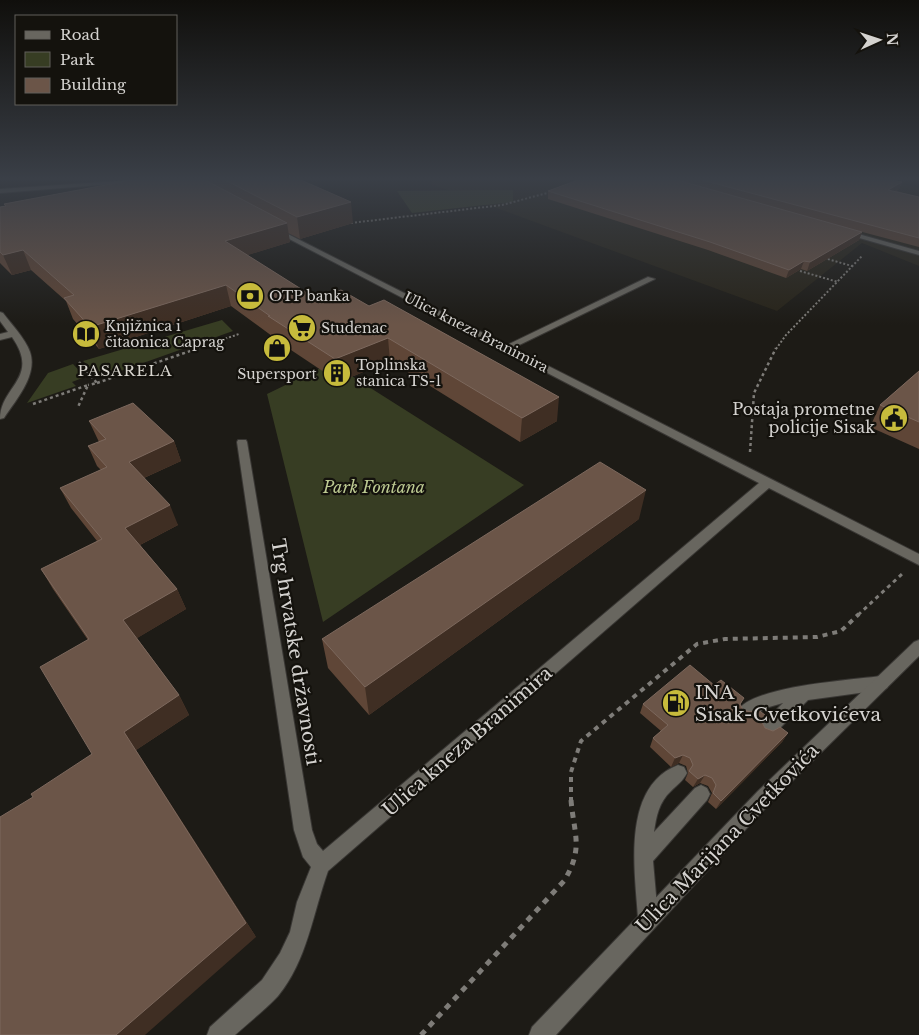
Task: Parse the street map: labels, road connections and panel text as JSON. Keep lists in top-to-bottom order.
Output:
{
  "streets": {
    "street": ["Ulica kneza Branimira", "Trg hrvatske državnosti", "Ulica Marijana Cvetkovića"]
  },
  "crossings": [
    ["Ulica kneza Branimira", "Trg hrvatske državnosti"]
  ],
  "districts": ["PASARELA"],
  "parks": ["Park Fontana"],
  "places": {
    "bank": ["OTP banka"],
    "supermarket": ["Studenac"],
    "library": ["Knjižnica i čitaonica Caprag"],
    "shop": ["Supersport"],
    "building": ["Toplinska stanica TS-1"],
    "public building": ["Postaja prometne policije Sisak"],
    "fuel station": ["INA Sisak-Cvetkovićeva"]
  },
  "legend": ["Road", "Park", "Building"],
  "north": "right"
}
